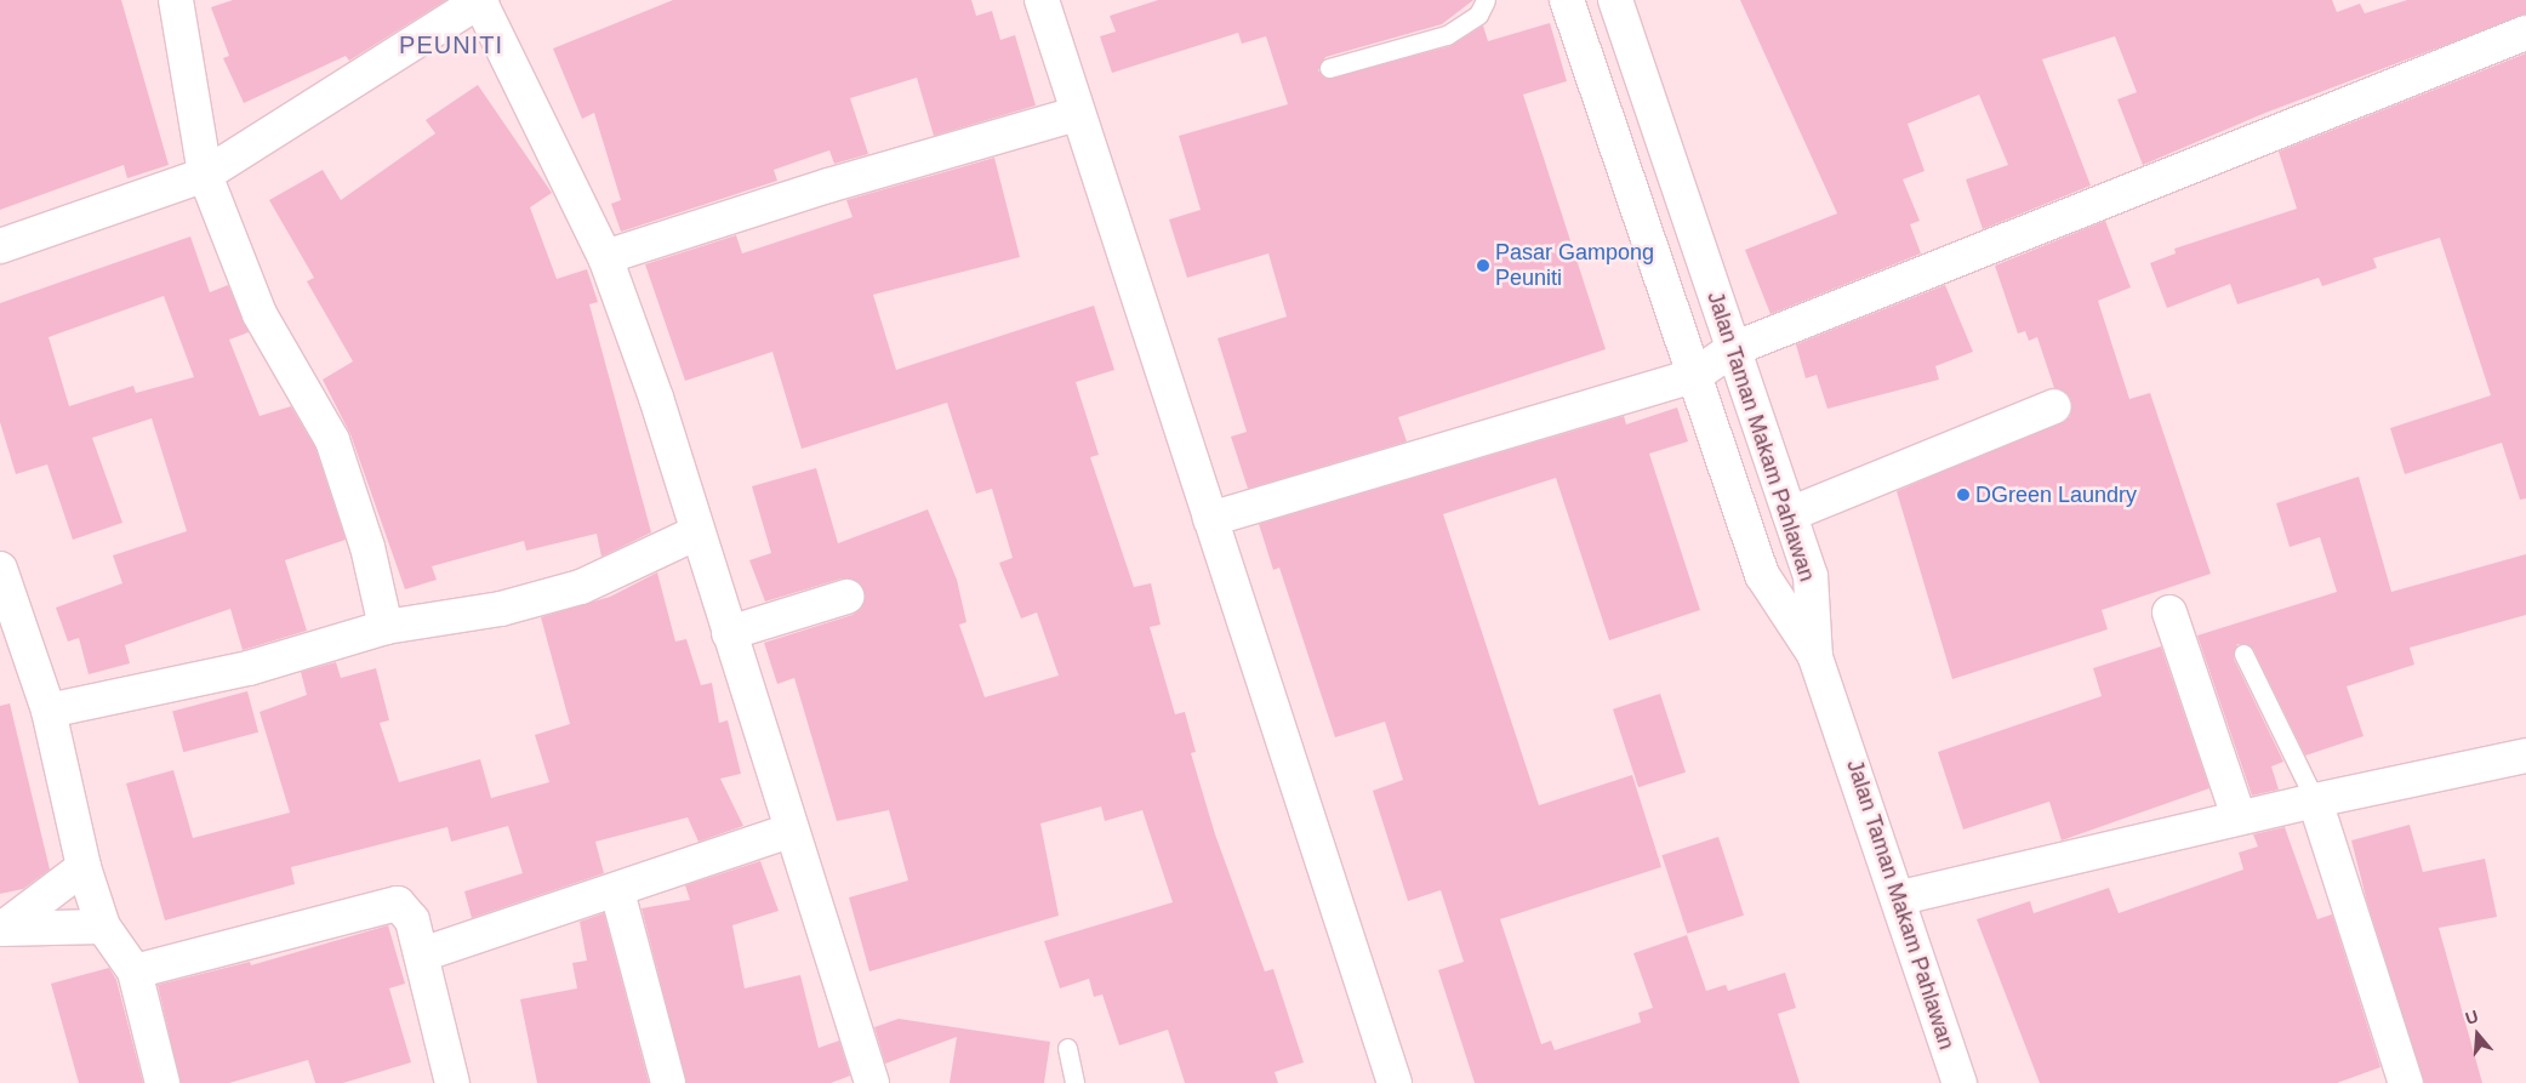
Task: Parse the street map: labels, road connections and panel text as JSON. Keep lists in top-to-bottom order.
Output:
{
  "streets": {
    "street": ["Jalan Taman Makam Pahlawan"]
  },
  "districts": ["PEUNITI"],
  "places": ["Pasar Gampong Peuniti", "DGreen Laundry"],
  "north": "top"
}
